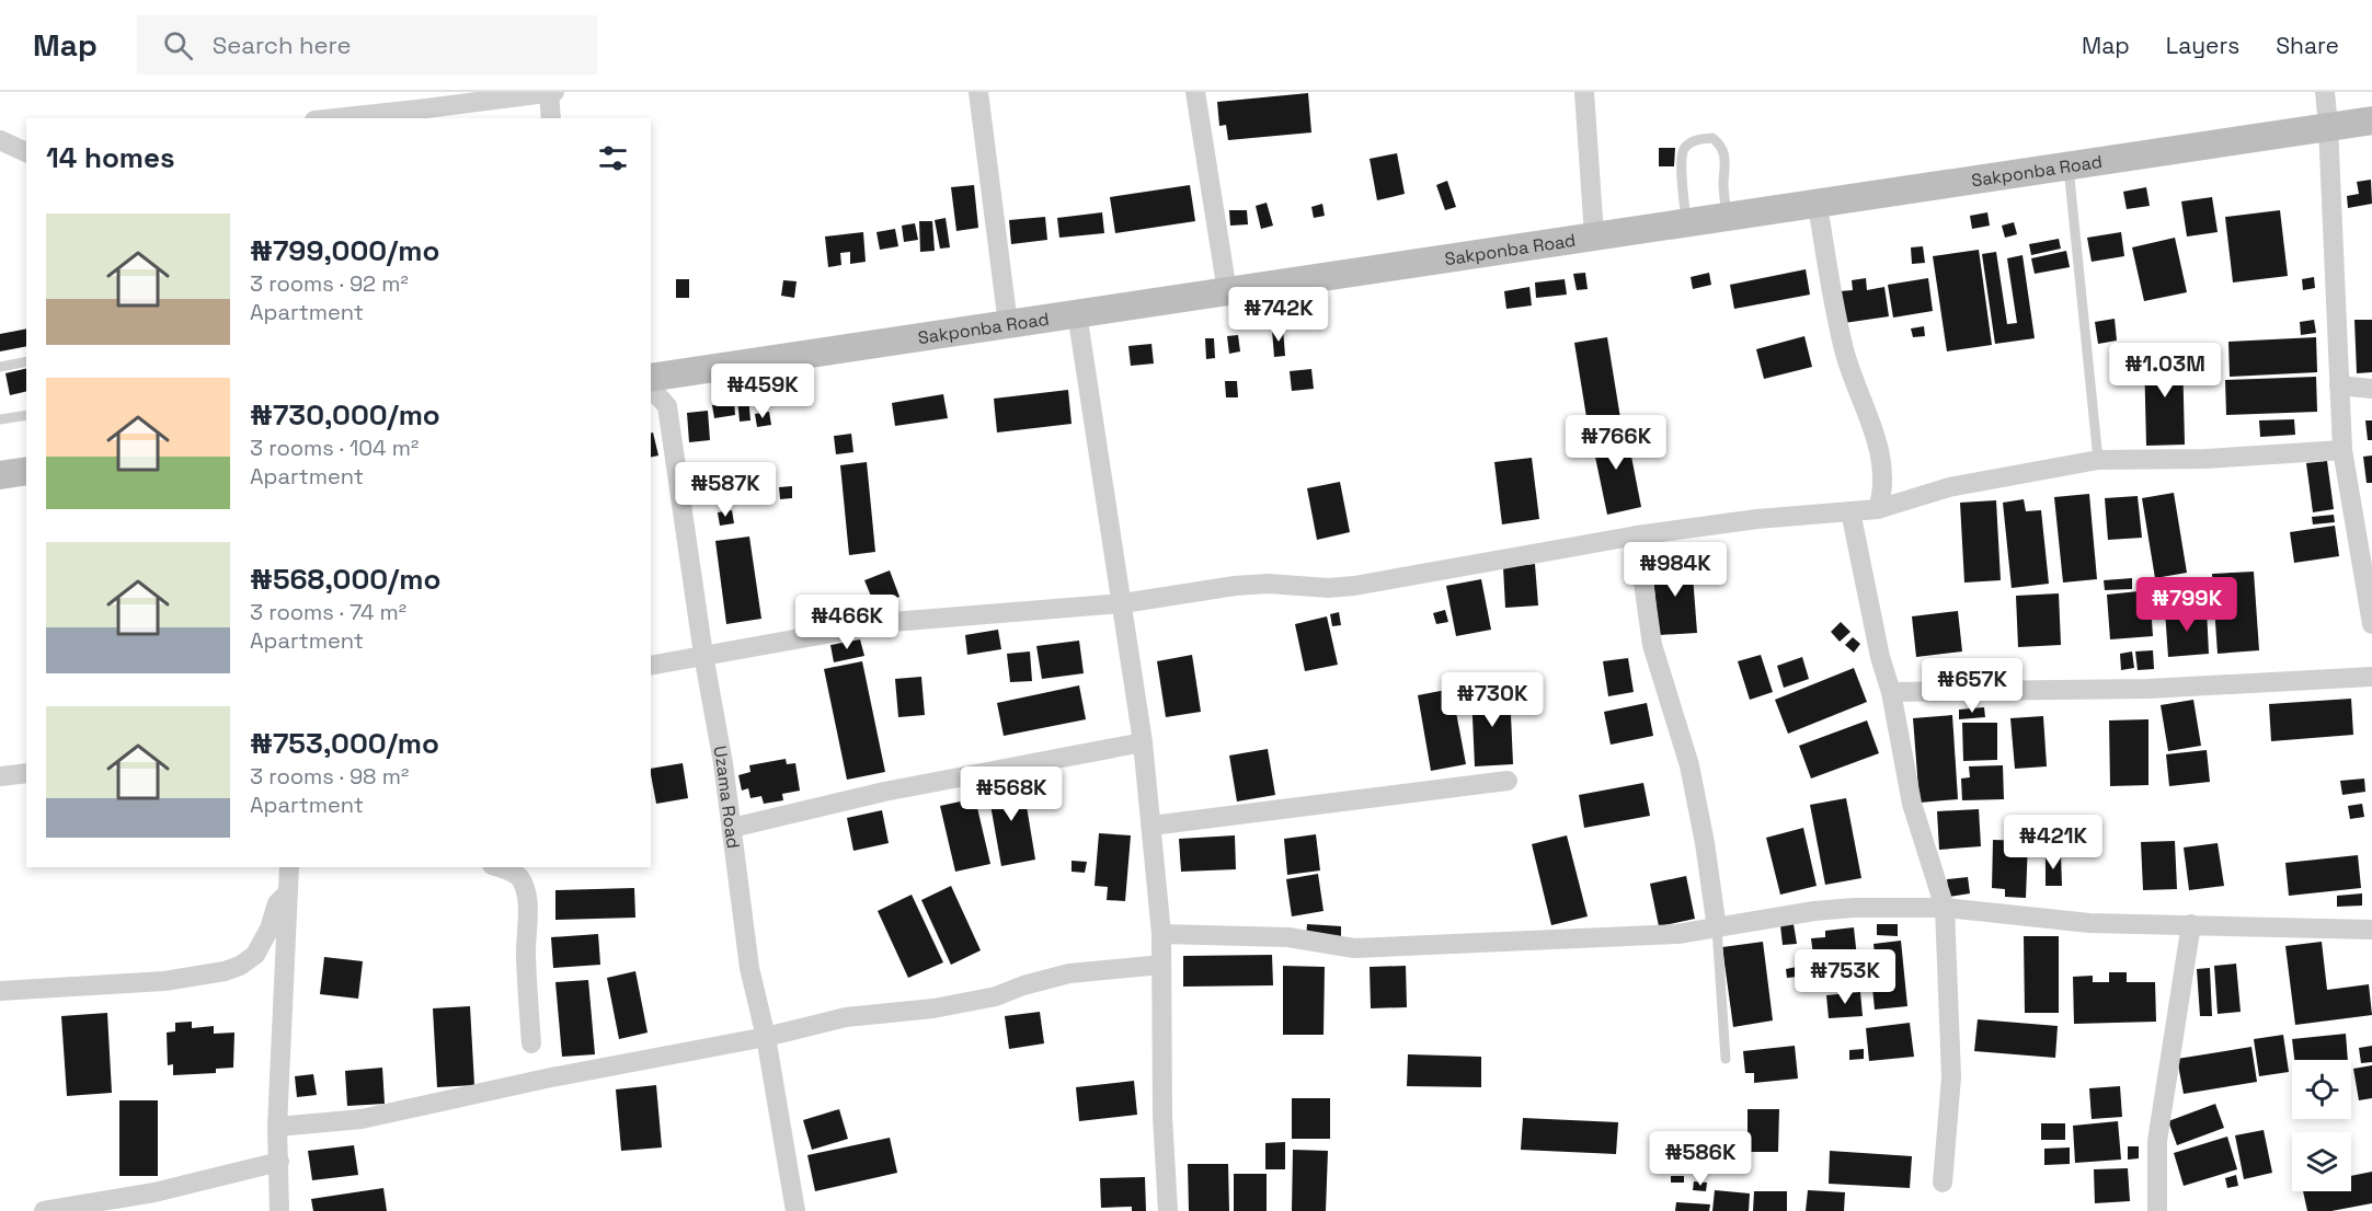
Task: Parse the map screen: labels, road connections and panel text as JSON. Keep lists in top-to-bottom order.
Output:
{
  "streets": {
    "main road": ["Sakponba Road"],
    "street": ["Uzama Road"]
  },
  "page": {
    "header": "Map",
    "search": "Search here",
    "nav": ["Map", "Layers", "Share"],
    "heading": "14 homes",
    "list": [
      {
        "name": "₦799,000/mo",
        "note": "3 rooms · 92 m² · Apartment"
      },
      {
        "name": "₦730,000/mo",
        "note": "3 rooms · 104 m² · Apartment"
      },
      {
        "name": "₦568,000/mo",
        "note": "3 rooms · 74 m² · Apartment"
      },
      {
        "name": "₦753,000/mo",
        "note": "3 rooms · 98 m² · Apartment"
      }
    ],
    "price": [
      "₦742K",
      "₦1.03M",
      "₦459K",
      "₦766K",
      "₦587K",
      "₦984K",
      "₦799K",
      "₦466K",
      "₦657K",
      "₦730K",
      "₦568K",
      "₦421K",
      "₦753K",
      "₦586K"
    ]
  }
}
